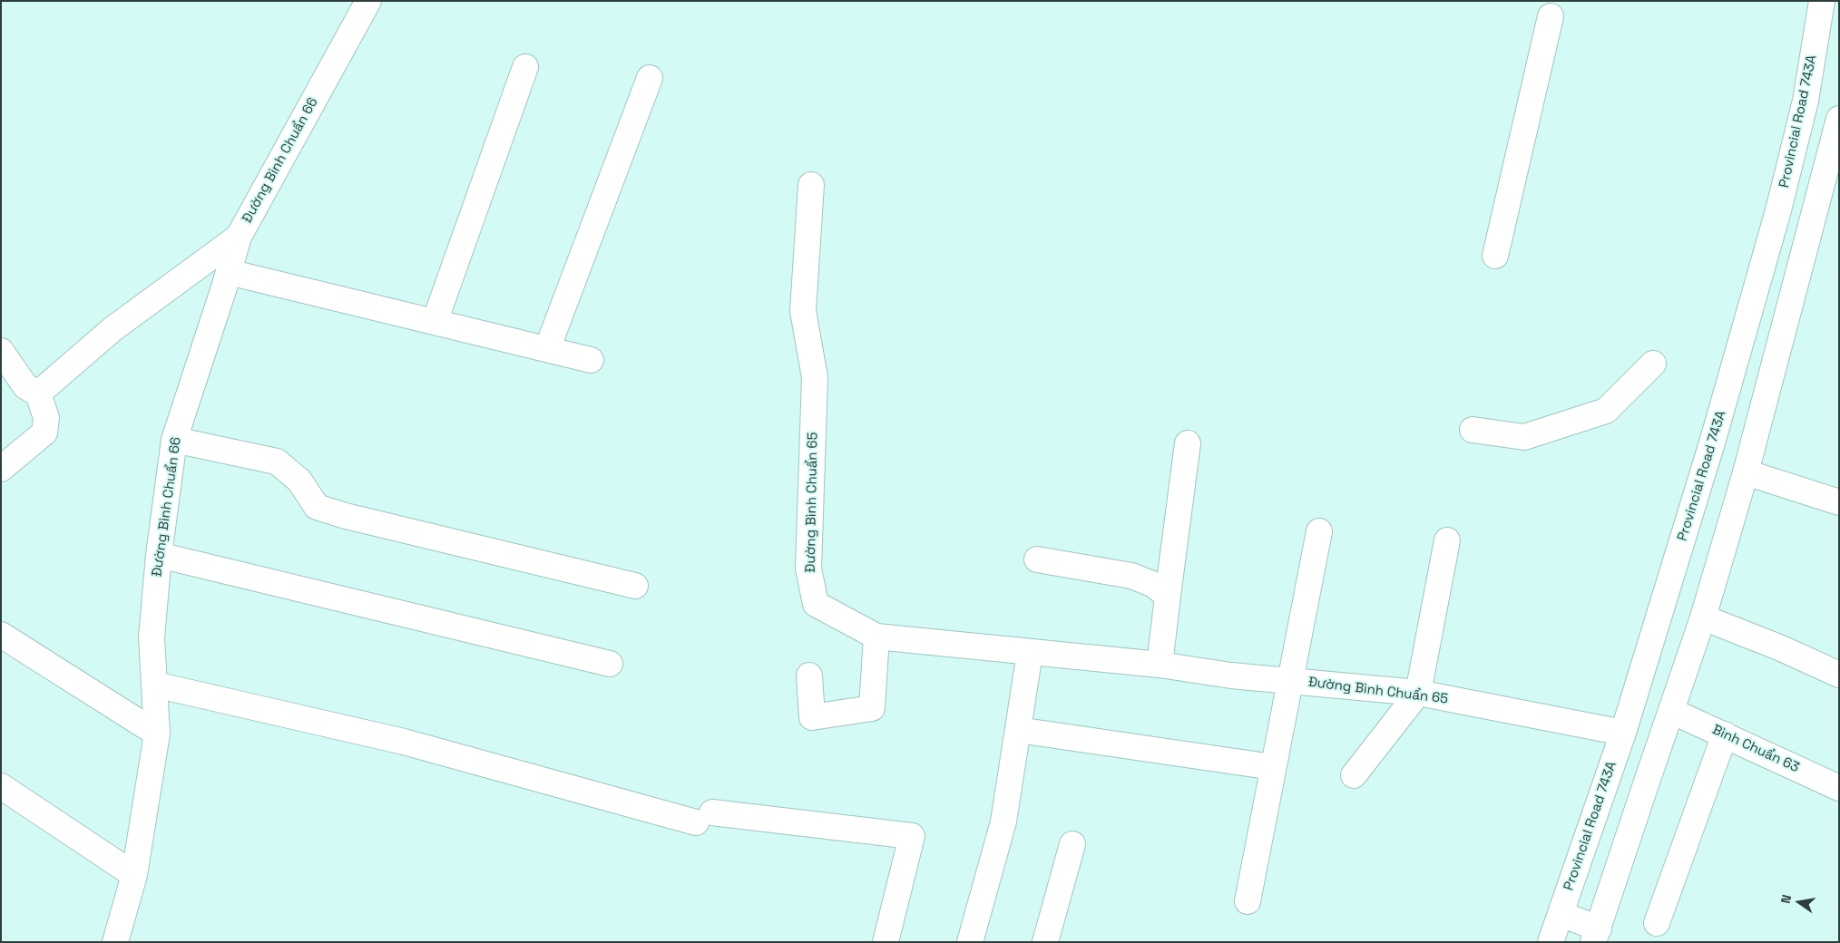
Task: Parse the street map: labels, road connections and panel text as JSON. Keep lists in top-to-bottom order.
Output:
{
  "streets": {
    "street": [
      "Provincial Road 743A",
      "Đường Bình Chuẩn 66",
      "Đường Bình Chuẩn 65",
      "Bình Chuẩn 63"
    ]
  },
  "crossings": [
    ["Provincial Road 743A", "Đường Bình Chuẩn 65"]
  ],
  "north": "left"
}
